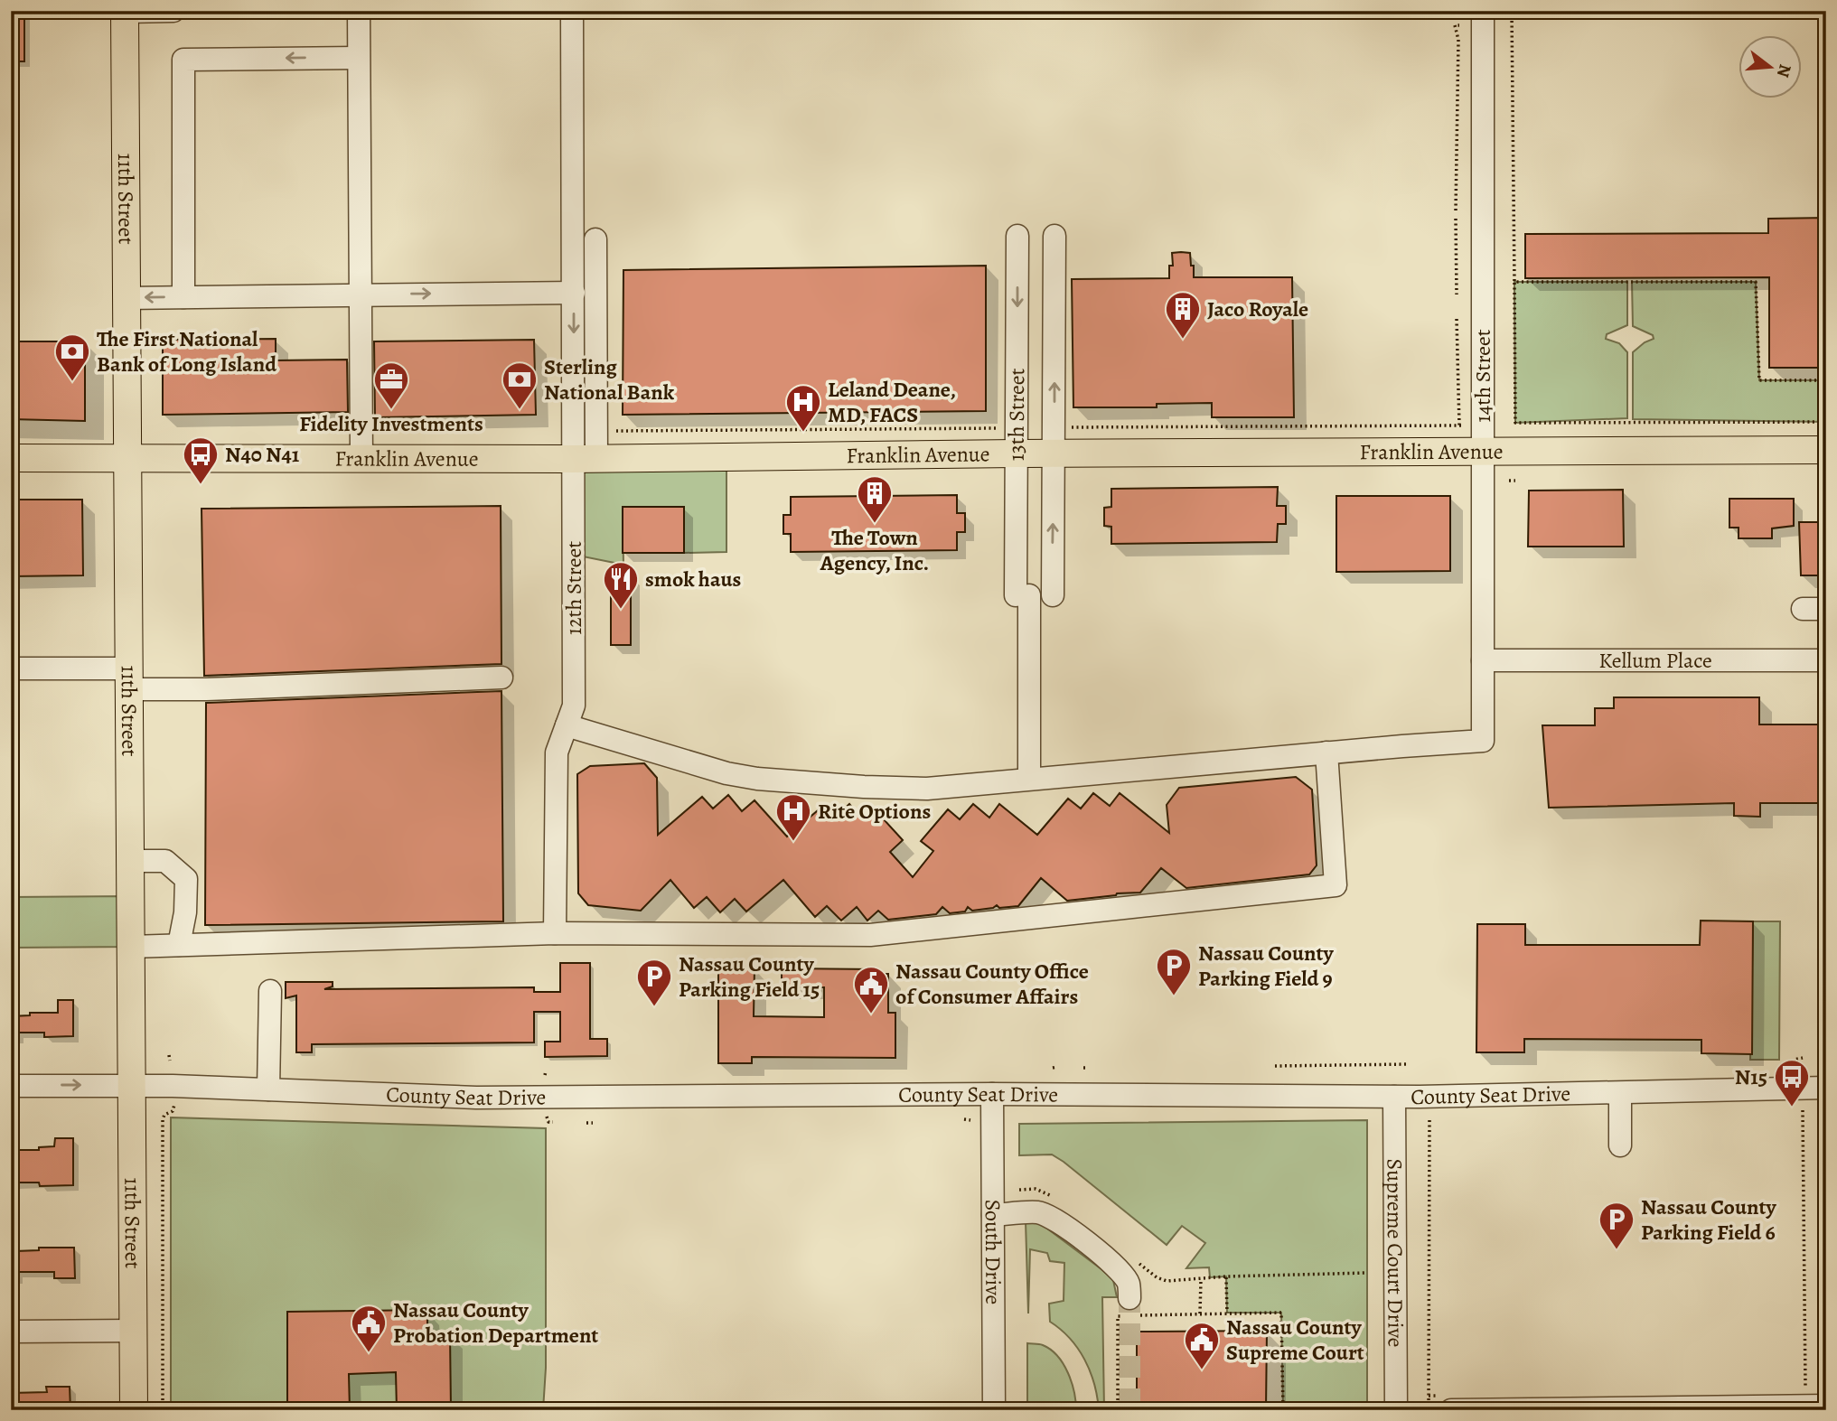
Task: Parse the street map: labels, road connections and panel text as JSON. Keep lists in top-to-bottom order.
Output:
{
  "streets": {
    "main road": ["11th Street", "Franklin Avenue"],
    "street": [
      "14th Street",
      "13th Street",
      "12th Street",
      "Kellum Place",
      "County Seat Drive",
      "South Drive",
      "Supreme Court Drive"
    ]
  },
  "crossings": [
    ["11th Street", "Franklin Avenue"],
    ["11th Street", "County Seat Drive"],
    ["14th Street", "Franklin Avenue"],
    ["14th Street", "Kellum Place"],
    ["13th Street", "Franklin Avenue"],
    ["Franklin Avenue", "12th Street"],
    ["County Seat Drive", "South Drive"],
    ["County Seat Drive", "Supreme Court Drive"]
  ],
  "places": {
    "building": ["Jaco Royale", "The Town Agency, Inc."],
    "bank": ["The First National Bank of Long Island", "Sterling National Bank"],
    "office": ["Fidelity Investments"],
    "hospital": ["Leland Deane, MD, FACS", "Rite Options"],
    "bus stop": ["N40 N41", "N15"],
    "restaurant": ["smok haus"],
    "parking": ["Nassau County Parking Field 9", "Nassau County Parking Field 15", "Nassau County Parking Field 6"],
    "public building": ["Nassau County Office of Consumer Affairs", "Nassau County Probation Department", "Nassau County Supreme Court"]
  },
  "north": "right"
}
